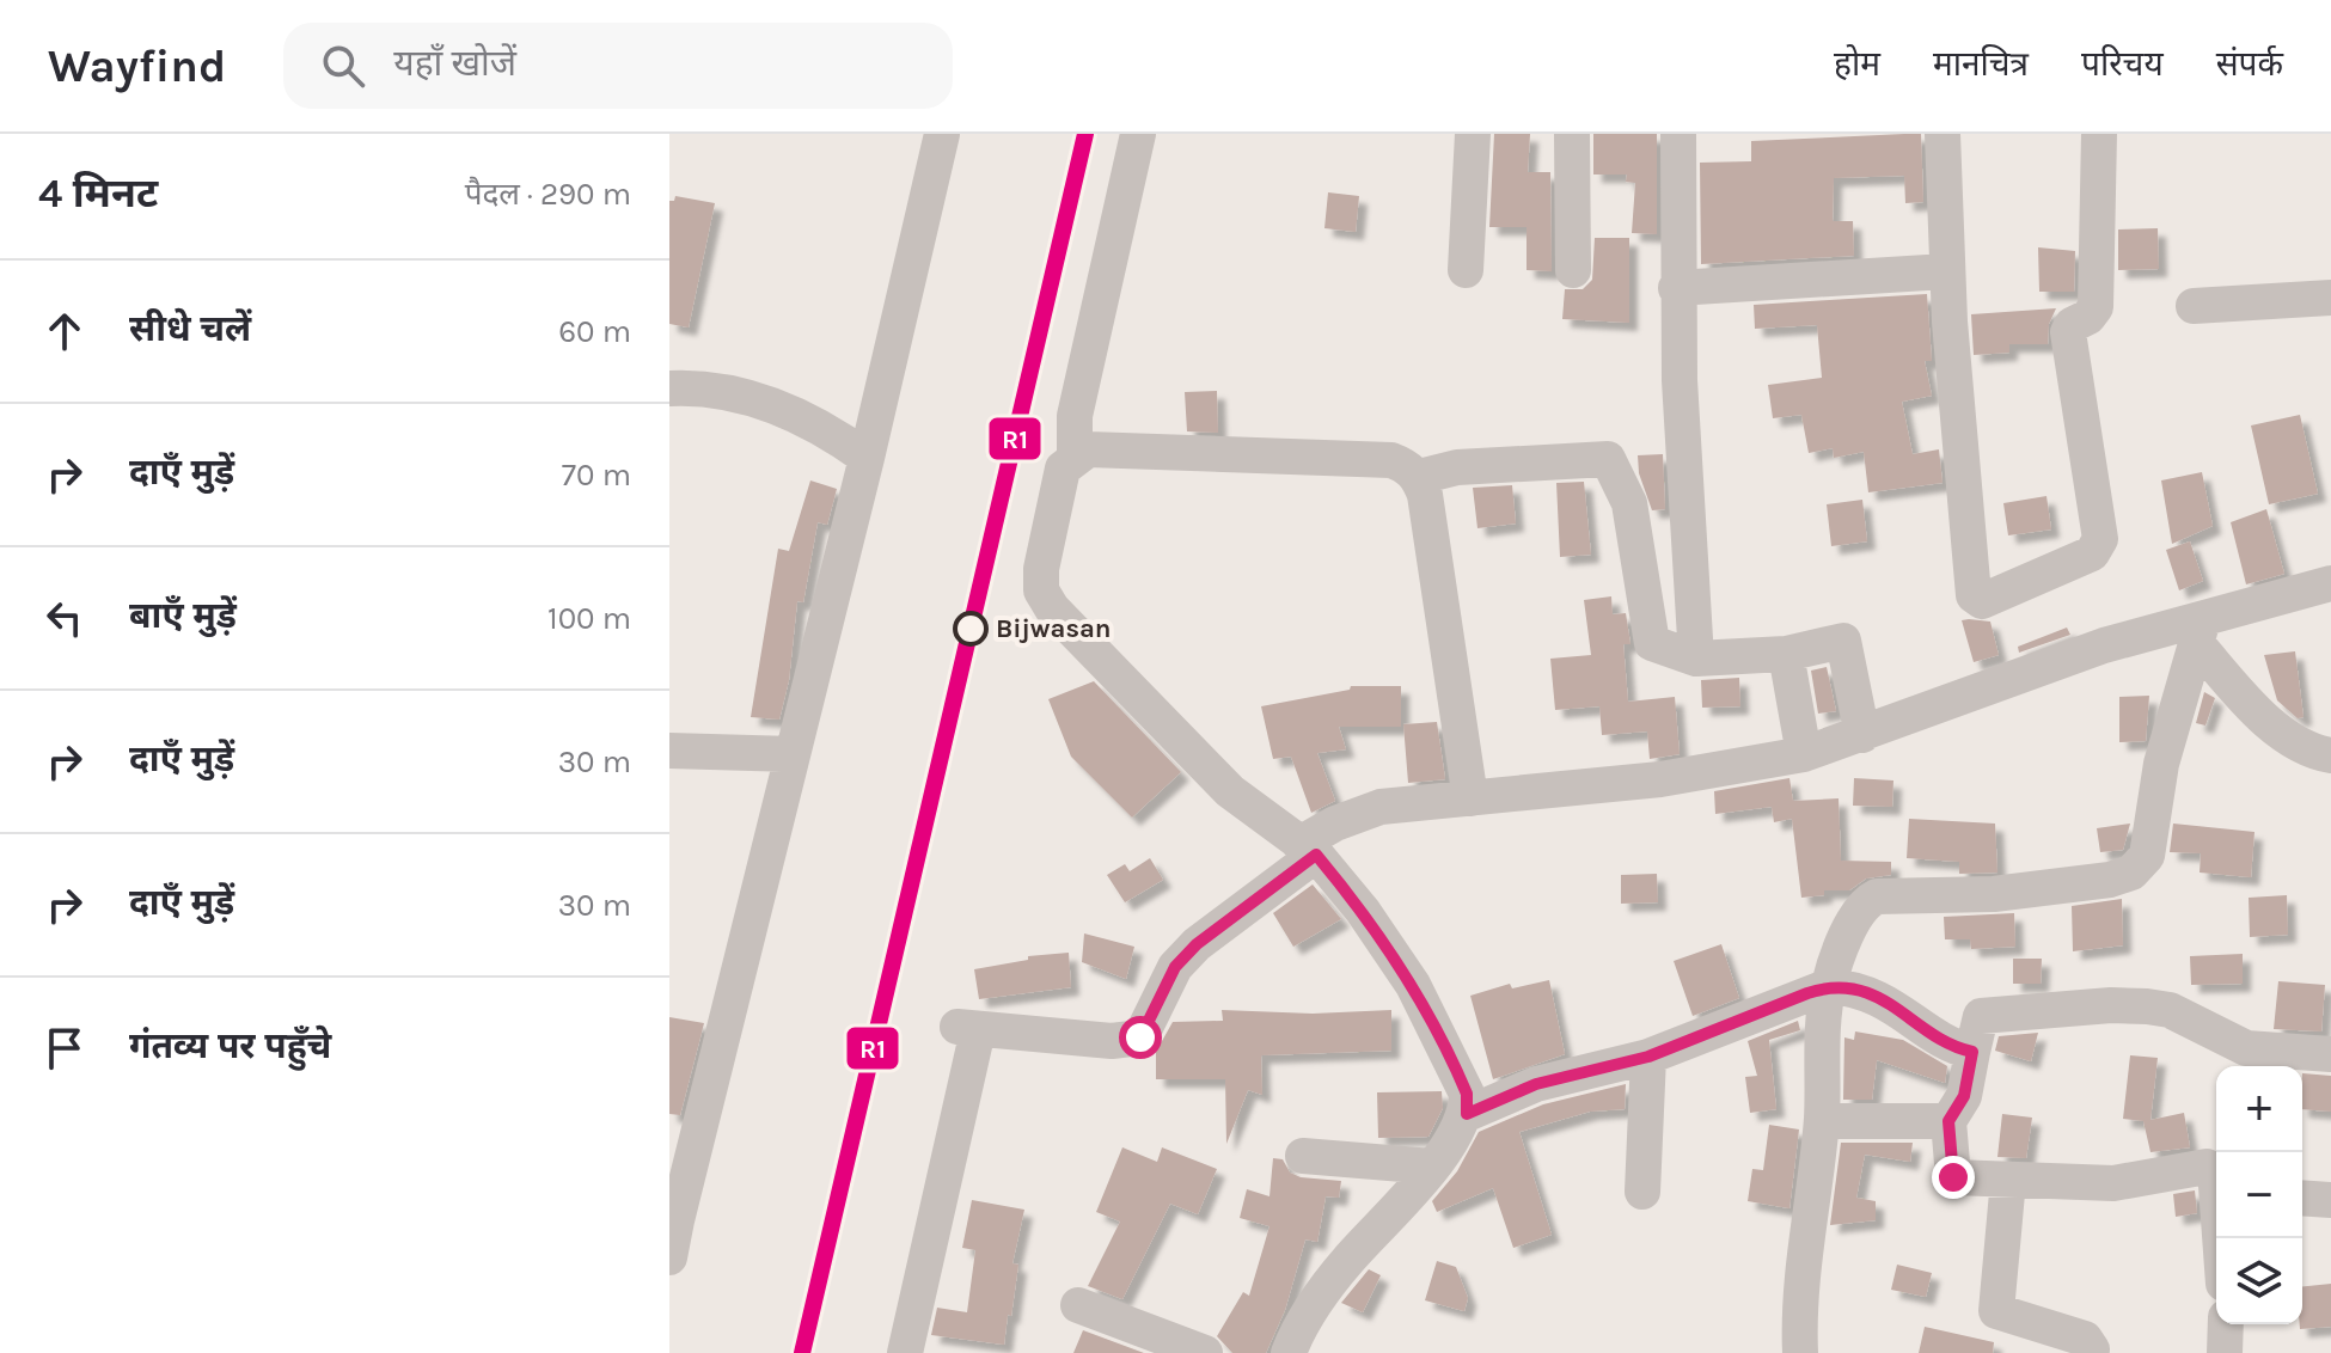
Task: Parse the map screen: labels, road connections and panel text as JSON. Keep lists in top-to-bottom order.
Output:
{
  "places": ["Bijwasan"],
  "lines": ["transit line R1"],
  "page": {
    "header": "Wayfind",
    "search": "यहाँ खोजें",
    "nav": [
      "होम",
      "मानचित्र",
      "परिचय",
      "संपर्क"
    ],
    "heading": ["4 मिनट", "पैदल · 290 m"],
    "list": [
      ["सीधे चलें", "60 m"],
      ["दाएँ मुड़ें", "70 m"],
      ["बाएँ मुड़ें", "100 m"],
      ["दाएँ मुड़ें", "30 m"],
      ["दाएँ मुड़ें", "30 m"],
      "गंतव्य पर पहुँचे"
    ],
    "map_buttons": ["+", "−"]
  }
}
